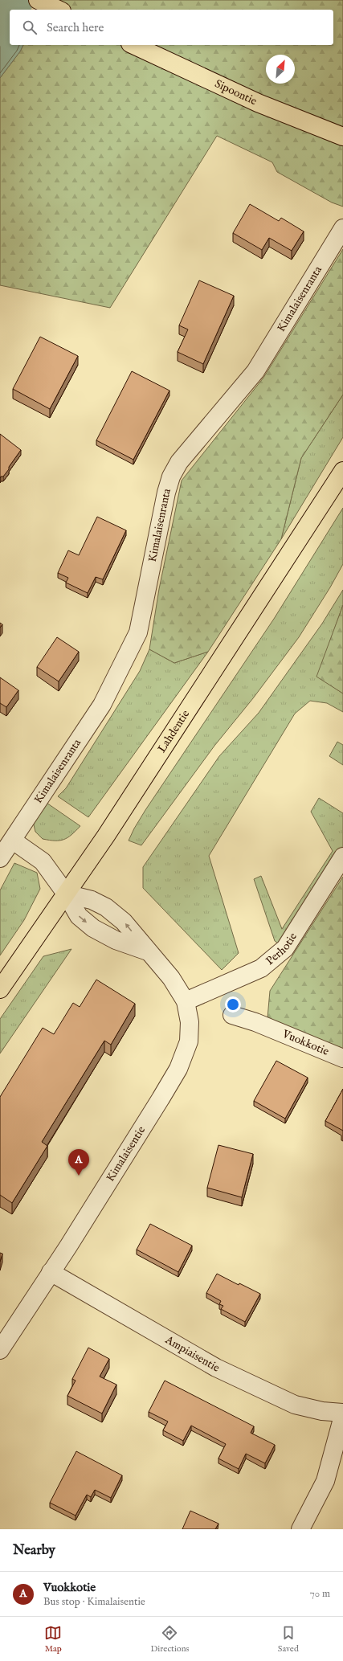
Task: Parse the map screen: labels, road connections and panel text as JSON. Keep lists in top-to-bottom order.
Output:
{
  "streets": {
    "main road": ["Sipoontie", "Lahdentie"],
    "street": [
      "Kimalaisenranta",
      "Perhotie",
      "Vuokkotie",
      "Kimalaisentie",
      "Ampiaisentie"
    ]
  },
  "crossings": [
    ["Lahdentie", "Kimalaisentie"],
    ["Perhotie", "Kimalaisentie"],
    ["Kimalaisentie", "Ampiaisentie"]
  ],
  "north": "top right",
  "page": {
    "search": "Search here",
    "pins": "A",
    "heading": "Nearby",
    "list": [
      {
        "mark": "A",
        "name": "Vuokkotie",
        "note": "Bus stop · Kimalaisentie",
        "value": "70 m"
      }
    ],
    "nav": ["Map", "Directions", "Saved"]
  }
}
